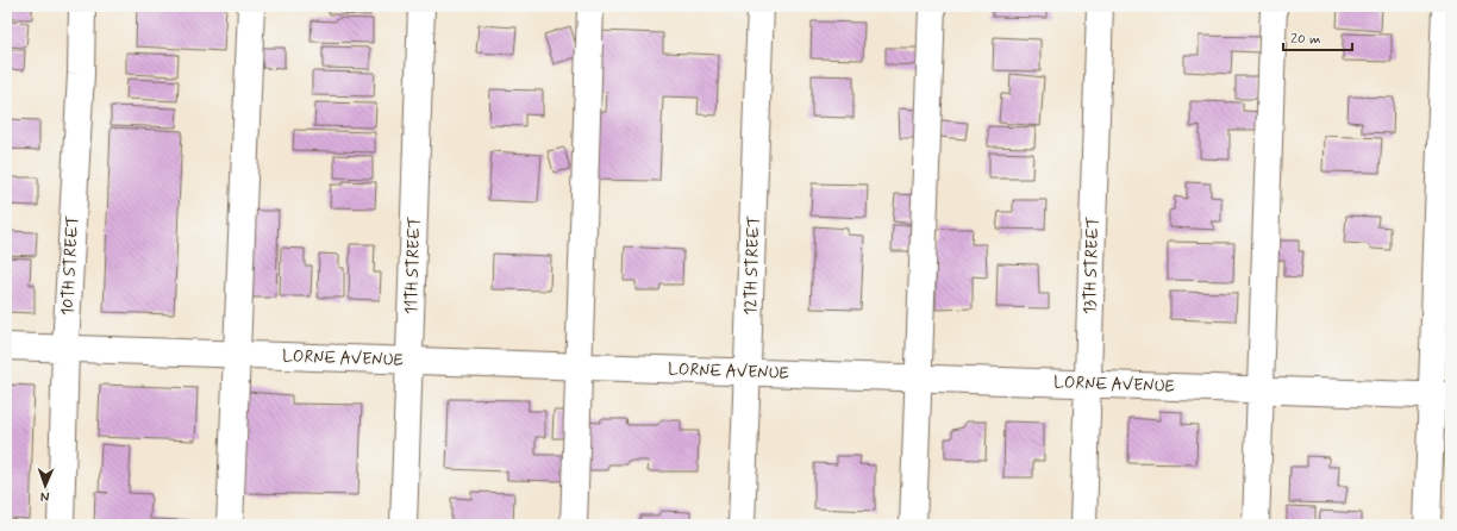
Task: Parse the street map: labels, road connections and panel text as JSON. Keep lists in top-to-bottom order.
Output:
{
  "streets": {
    "street": [
      "10TH STREET",
      "11TH STREET",
      "12TH STREET",
      "13TH STREET",
      "LORNE AVENUE"
    ]
  },
  "crossings": [
    ["10TH STREET", "LORNE AVENUE"],
    ["11TH STREET", "LORNE AVENUE"],
    ["12TH STREET", "LORNE AVENUE"],
    ["13TH STREET", "LORNE AVENUE"]
  ],
  "scale_bar": "20 m",
  "north": "bottom"
}
